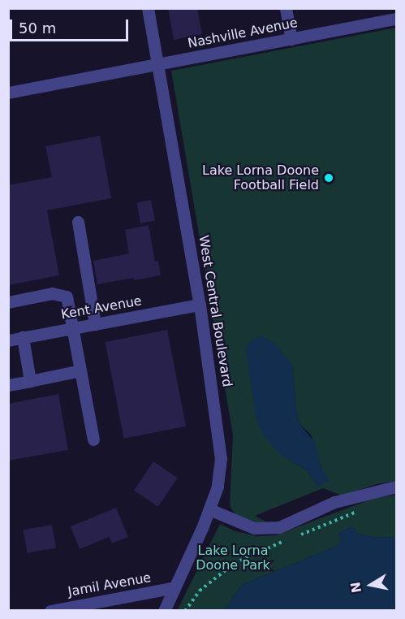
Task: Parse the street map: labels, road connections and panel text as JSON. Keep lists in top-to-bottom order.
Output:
{
  "streets": {
    "street": [
      "Nashville Avenue",
      "Kent Avenue",
      "West Central Boulevard",
      "Jamil Avenue"
    ]
  },
  "crossings": [
    ["Nashville Avenue", "West Central Boulevard"],
    ["Kent Avenue", "West Central Boulevard"],
    ["West Central Boulevard", "Jamil Avenue"]
  ],
  "parks": ["Lake Lorna Doone Park"],
  "places": ["Lake Lorna Doone Football Field"],
  "scale_bar": "50 m",
  "north": "left"
}
